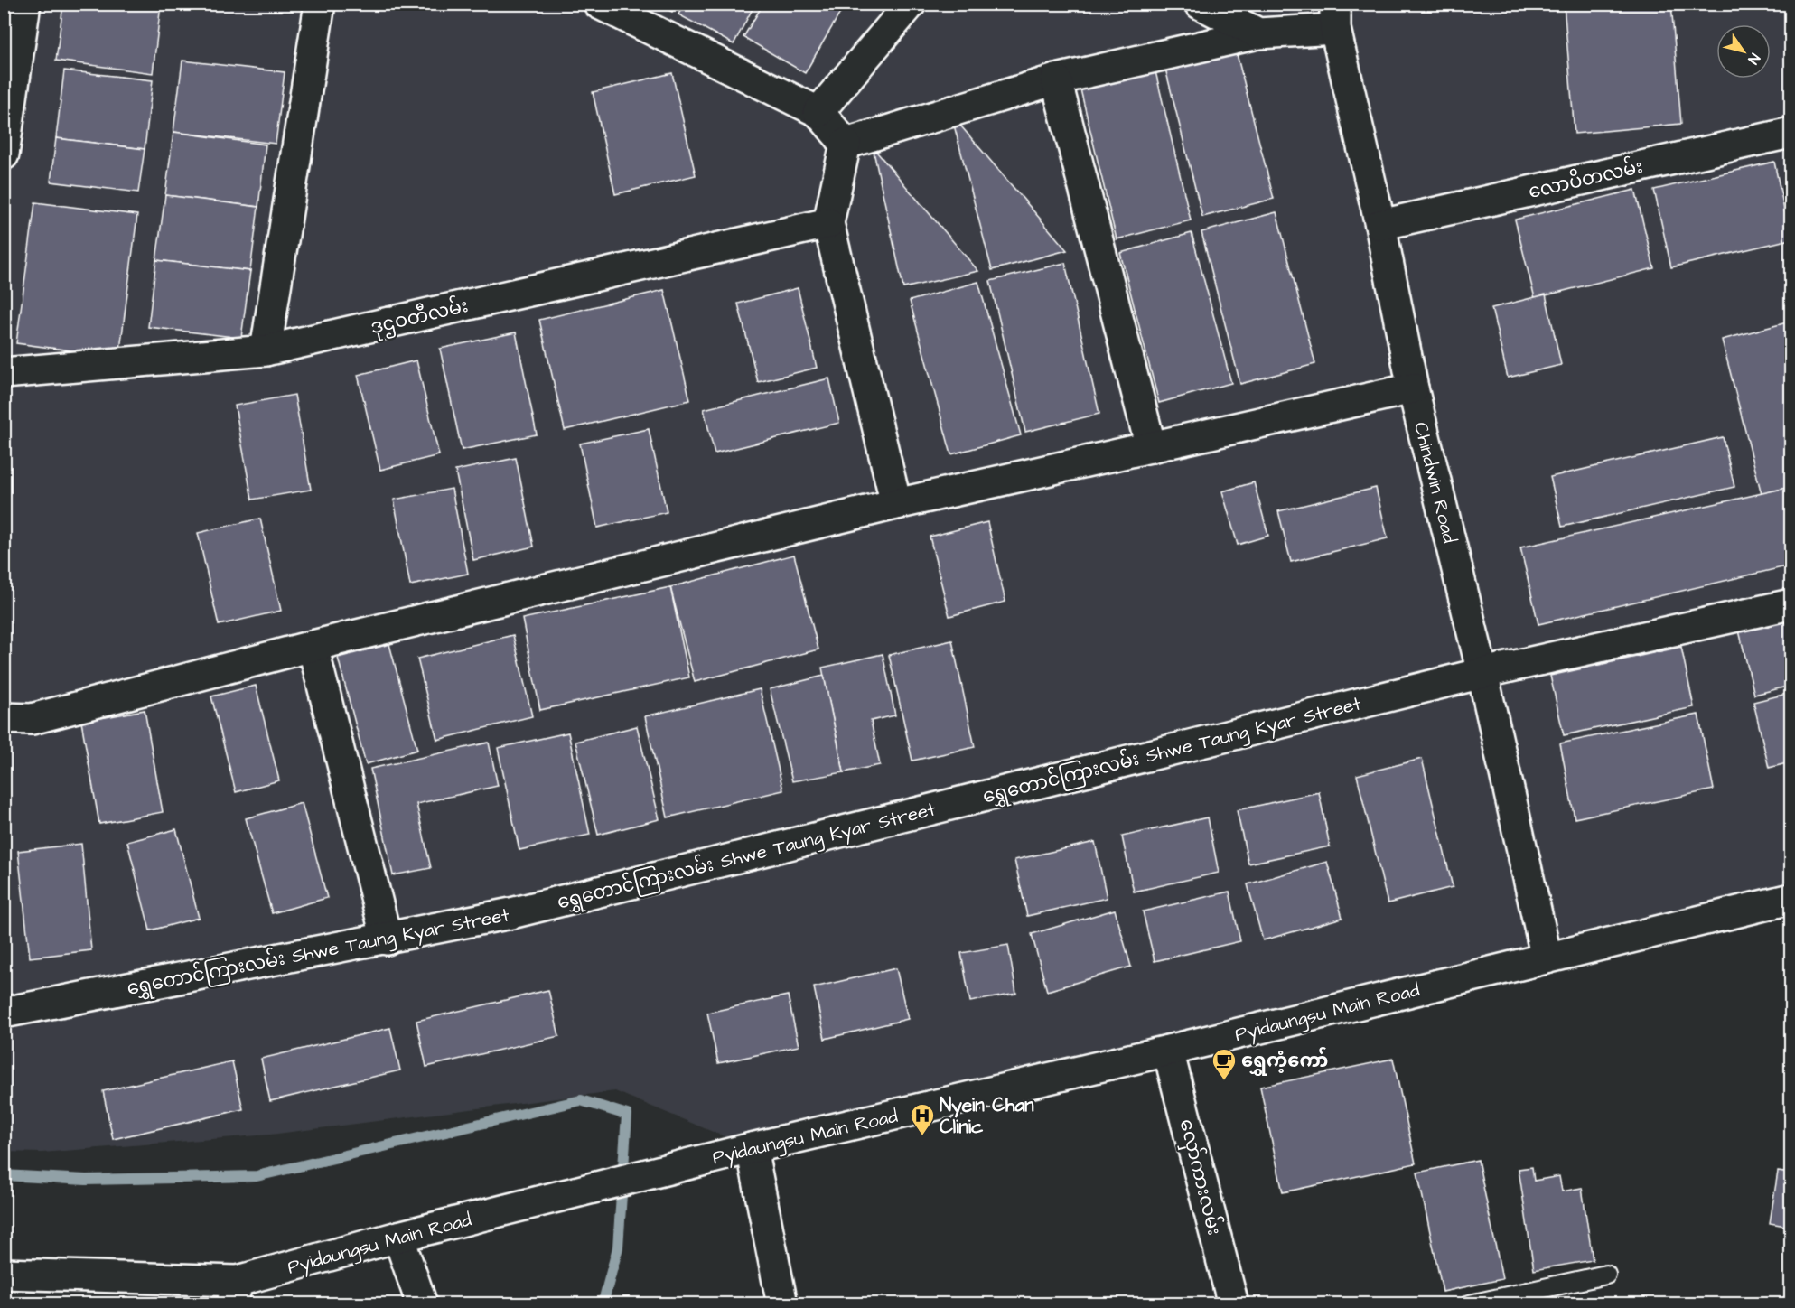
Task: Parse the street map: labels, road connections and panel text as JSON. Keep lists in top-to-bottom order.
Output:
{
  "streets": {
    "street": [
      "လောပိတလမ်း",
      "ဒုဌဝတီလမ်း",
      "Chindwin Road",
      "ရွှေတောင်ကြားလမ်း Shwe Taung Kyar Street",
      "Pyidaungsu Main Road",
      "လှော်ကားလမ်း"
    ]
  },
  "crossings": [
    ["လောပိတလမ်း", "Chindwin Road"],
    ["Chindwin Road", "ရွှေတောင်ကြားလမ်း Shwe Taung Kyar Street"],
    ["Chindwin Road", "Pyidaungsu Main Road"],
    ["Pyidaungsu Main Road", "လှော်ကားလမ်း"]
  ],
  "places": {
    "cafe": ["ရွှေကံ့ကော်"],
    "hospital": ["Nyein Chan Clinic"]
  },
  "north": "bottom right"
}
